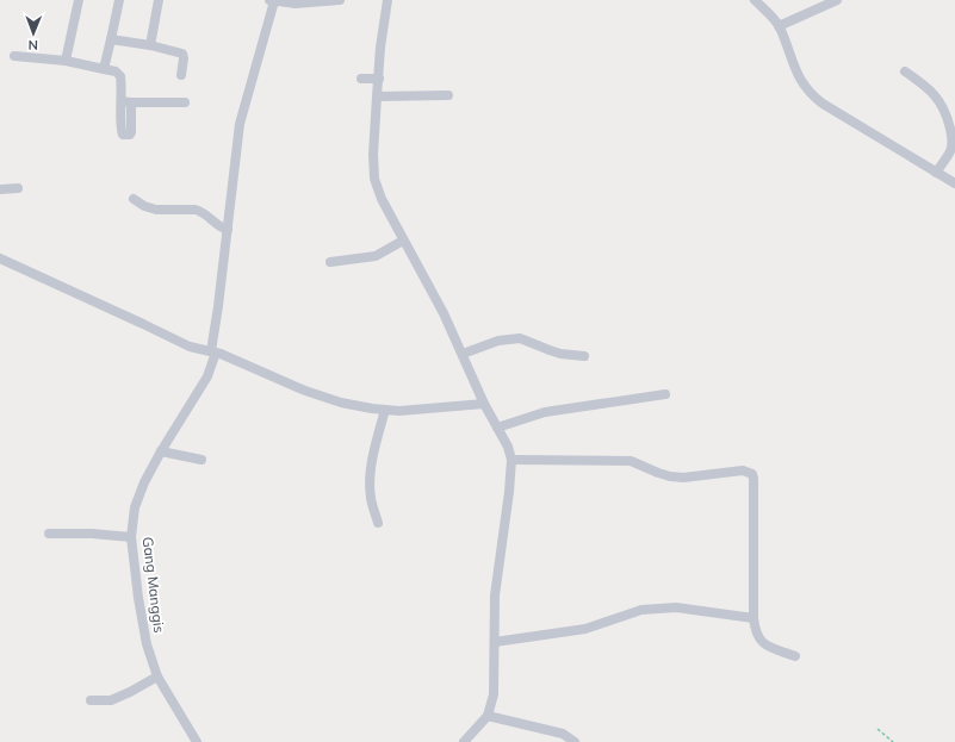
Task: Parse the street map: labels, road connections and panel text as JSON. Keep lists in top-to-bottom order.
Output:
{
  "streets": {
    "street": ["Gang Manggis"]
  },
  "north": "bottom"
}
